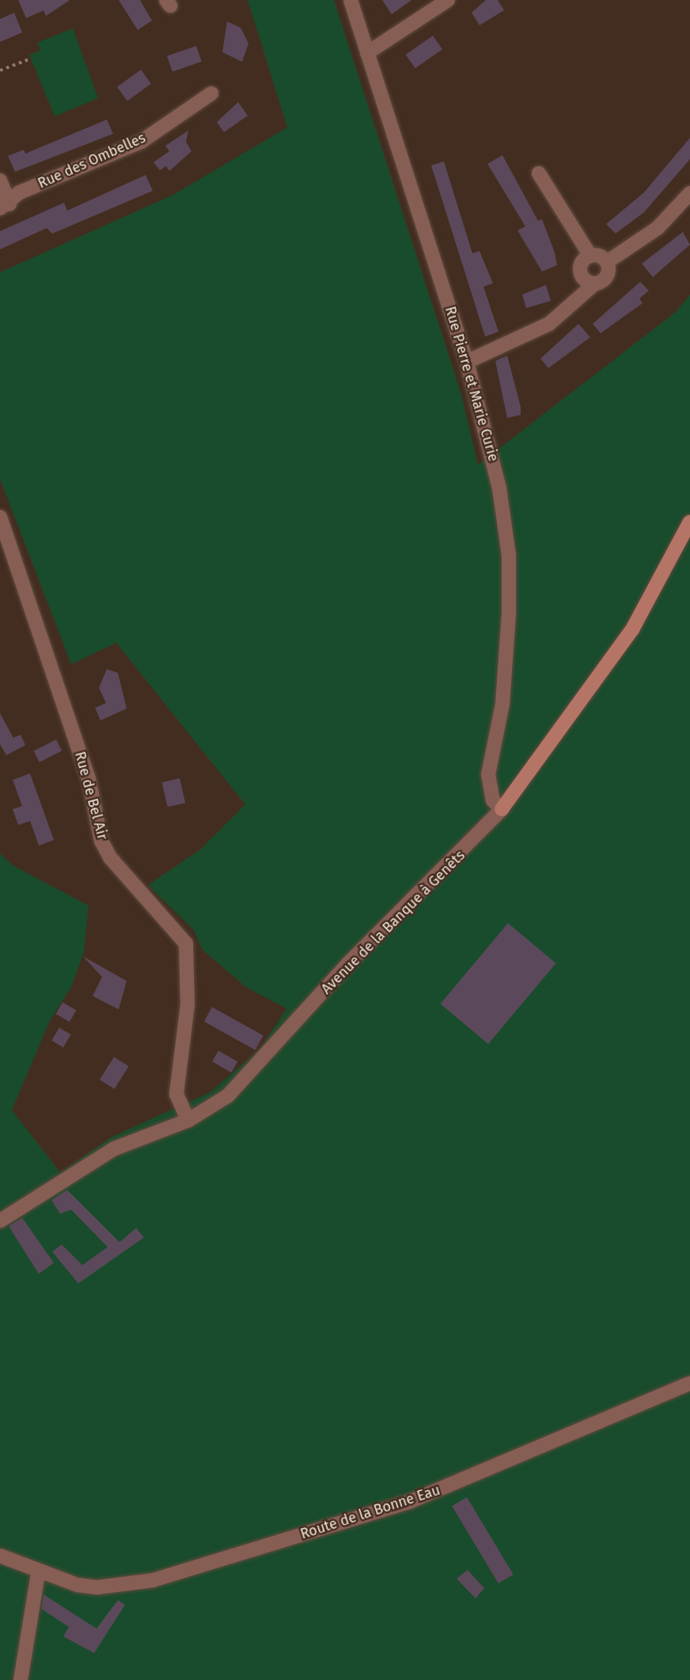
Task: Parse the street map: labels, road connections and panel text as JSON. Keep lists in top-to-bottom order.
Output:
{
  "streets": {
    "main road": ["Avenue de la Banque à Genêts"],
    "street": [
      "Rue des Ombelles",
      "Rue Pierre et Marie Curie",
      "Rue de Bel Air",
      "Route de la Bonne Eau"
    ]
  },
  "crossings": [
    ["Rue Pierre et Marie Curie", "Avenue de la Banque à Genêts"],
    ["Rue de Bel Air", "Avenue de la Banque à Genêts"]
  ]
}
